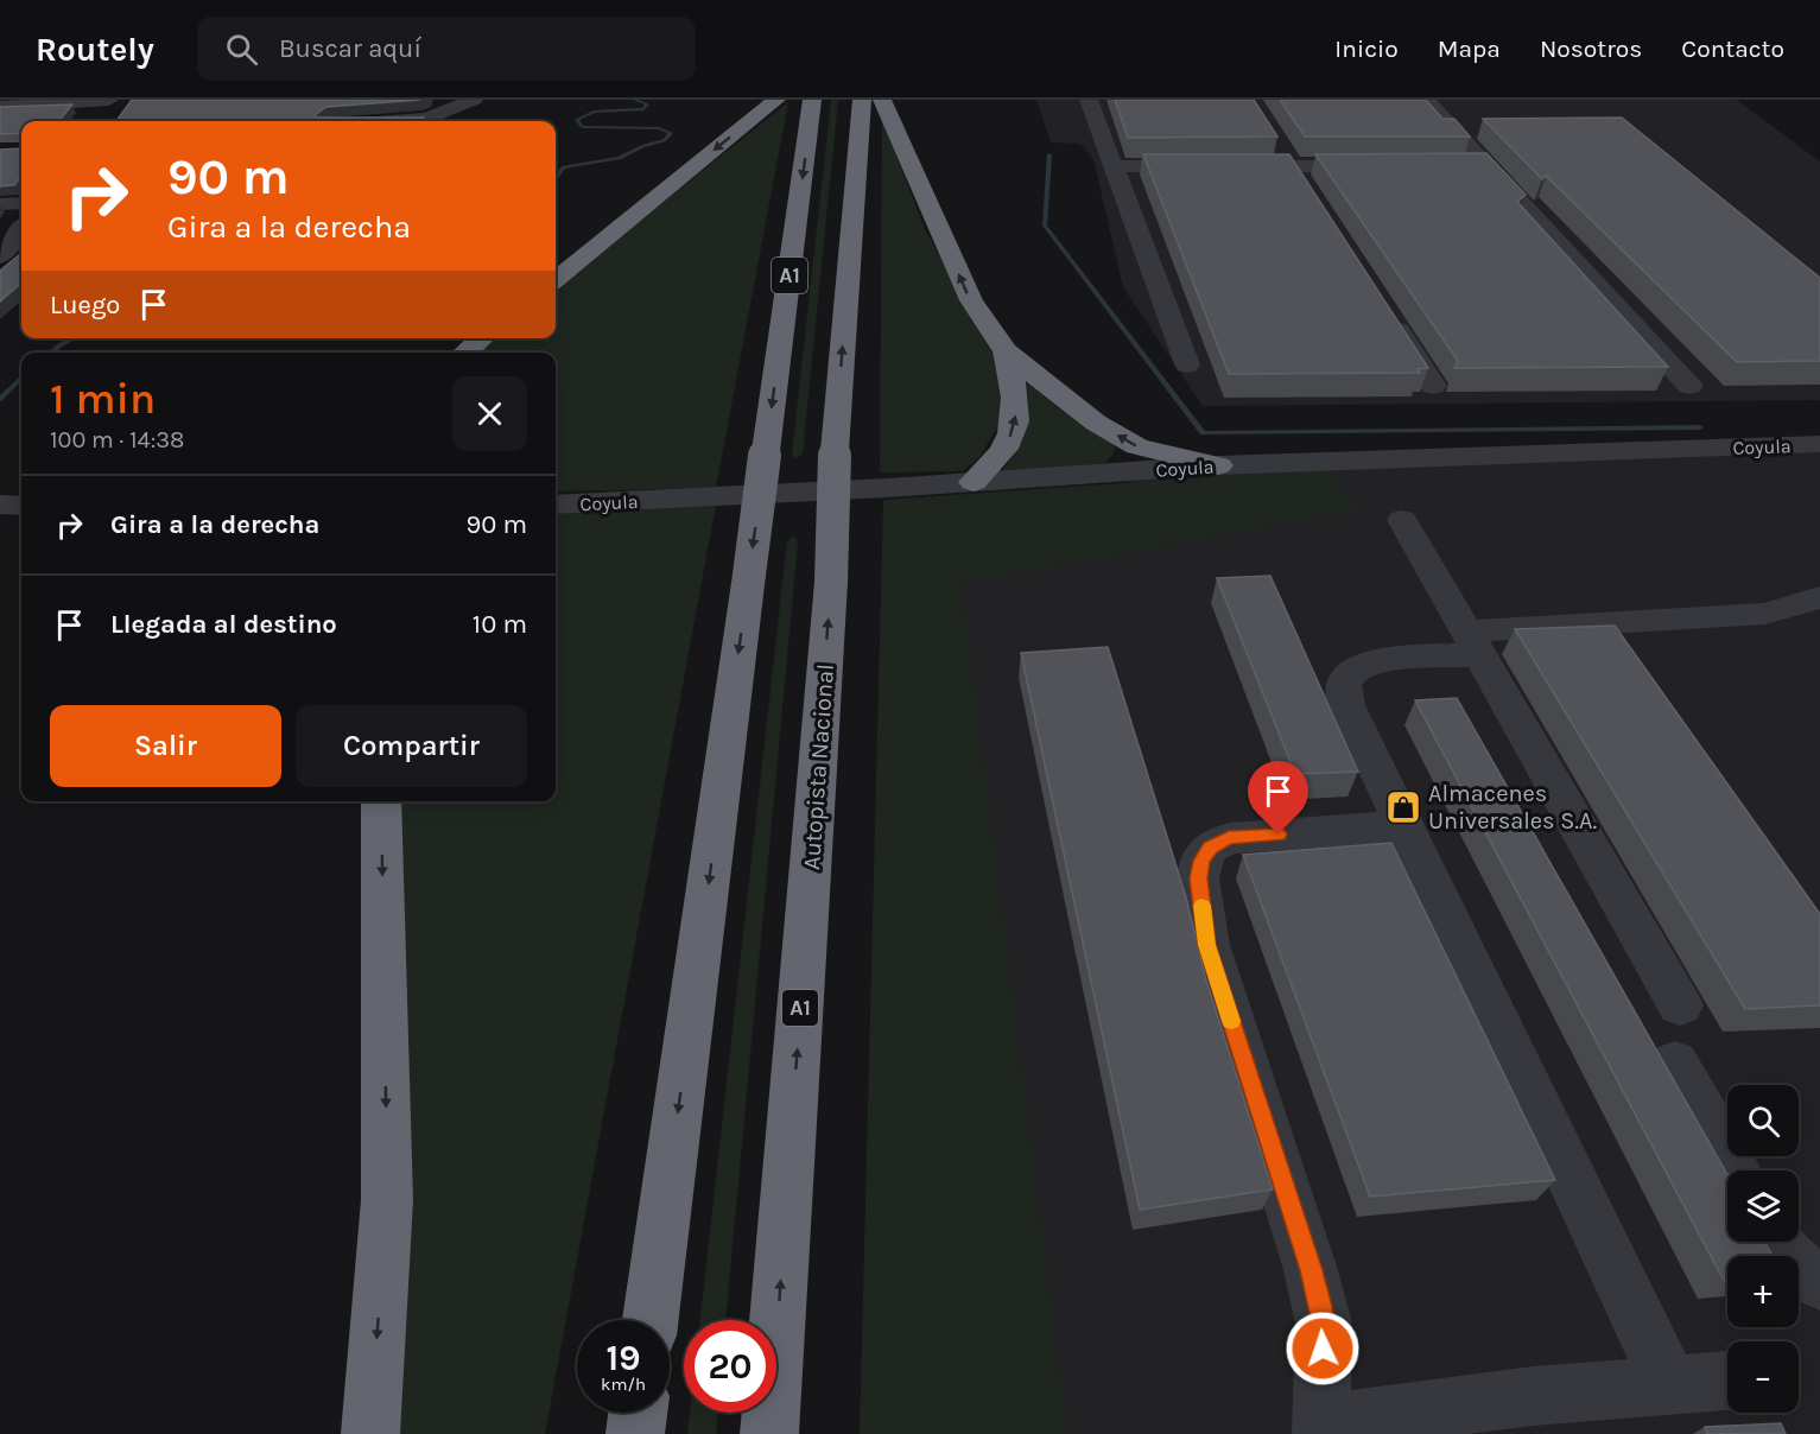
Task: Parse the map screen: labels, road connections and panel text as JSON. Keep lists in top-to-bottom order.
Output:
{
  "streets": {
    "highway": ["A1", "Autopista Nacional"],
    "street": ["Coyula"]
  },
  "places": {
    "shop": ["Almacenes Universales S.A."]
  },
  "page": {
    "header": "Routely",
    "search": "Buscar aquí",
    "nav": [
      "Inicio",
      "Mapa",
      "Nosotros",
      "Contacto"
    ],
    "turn": ["90 m", "Gira a la derecha"],
    "then": "Luego",
    "heading": ["1 min", "100 m · 14:38"],
    "list": [
      {
        "name": "Gira a la derecha",
        "value": "90 m"
      },
      {
        "name": "Llegada al destino",
        "value": "10 m"
      }
    ],
    "buttons": ["Salir", "Compartir"],
    "map_buttons": ["+", "−"],
    "speed": "19 km/h",
    "limit": "20"
  }
}
